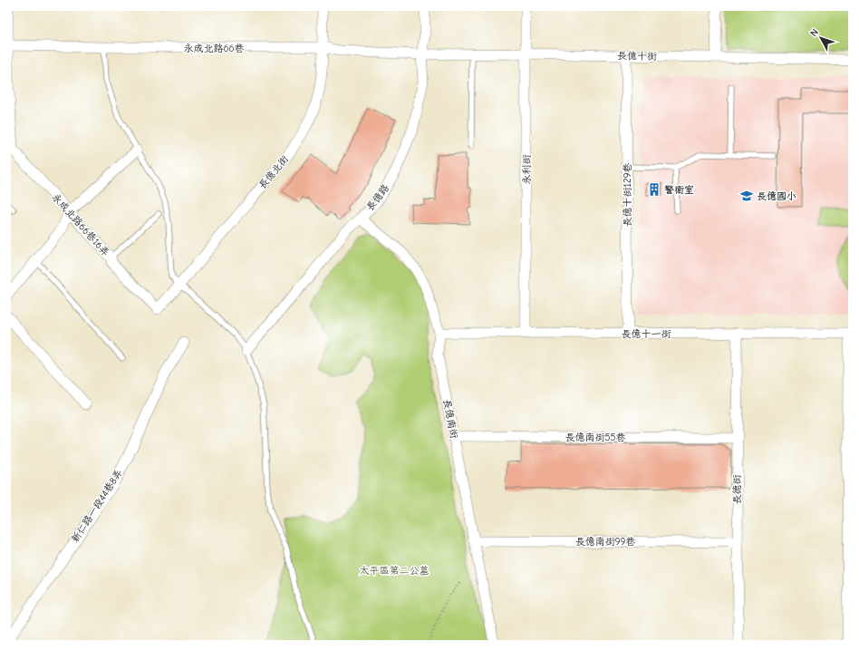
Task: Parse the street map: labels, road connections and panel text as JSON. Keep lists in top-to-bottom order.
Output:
{
  "streets": {
    "street": [
      "永成北路66巷",
      "長億十街",
      "永利街",
      "長億北街",
      "長億十街129巷",
      "長億路",
      "永成北路66巷16弄",
      "長億十一街",
      "長億南街",
      "長億南街55巷",
      "長德街",
      "新仁路一段44巷8弄",
      "長億南街99巷"
    ]
  },
  "crossings": [
    ["永成北路66巷", "長億十街"],
    ["永成北路66巷", "長億北街"],
    ["永成北路66巷", "長億路"],
    ["永成北路66巷", "永成北路66巷16弄"],
    ["長億十街", "永利街"],
    ["長億十街", "長億十街129巷"],
    ["長億十街", "長億路"],
    ["永利街", "長億十一街"],
    ["長億北街", "永成北路66巷16弄"],
    ["長億十街129巷", "長億十一街"],
    ["長億路", "長億南街"],
    ["長億十一街", "長億南街"],
    ["長億十一街", "長德街"],
    ["長億南街", "長億南街55巷"],
    ["長億南街", "長億南街99巷"],
    ["長億南街55巷", "長德街"],
    ["長德街", "長億南街99巷"]
  ],
  "parks": ["太平區第二公墓"],
  "places": {
    "building": ["警衛室"],
    "school or university": ["長億國小"]
  },
  "north": "top left"
}
